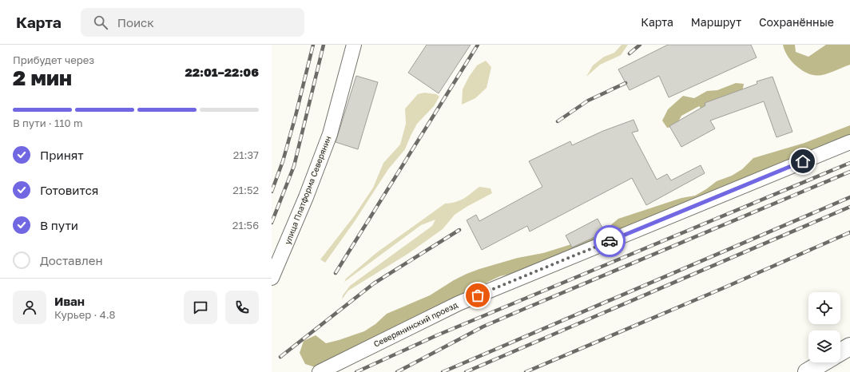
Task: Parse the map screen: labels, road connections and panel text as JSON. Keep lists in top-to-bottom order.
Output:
{
  "streets": {
    "street": ["улица Платформа Северянин", "Северянинский проезд"]
  },
  "page": {
    "header": "Карта",
    "search": "Поиск",
    "nav": ["Карта", "Маршрут", "Сохранённые"],
    "heading": ["2 мин", "Прибудет через", "22:01–22:06"],
    "panel": ["Иван", "Курьер · 4.8"],
    "bar": "В пути · 110 m",
    "list": [
      ["Принят", "21:37"],
      ["Готовится", "21:52"],
      ["В пути", "21:56"],
      "Доставлен"
    ]
  }
}
